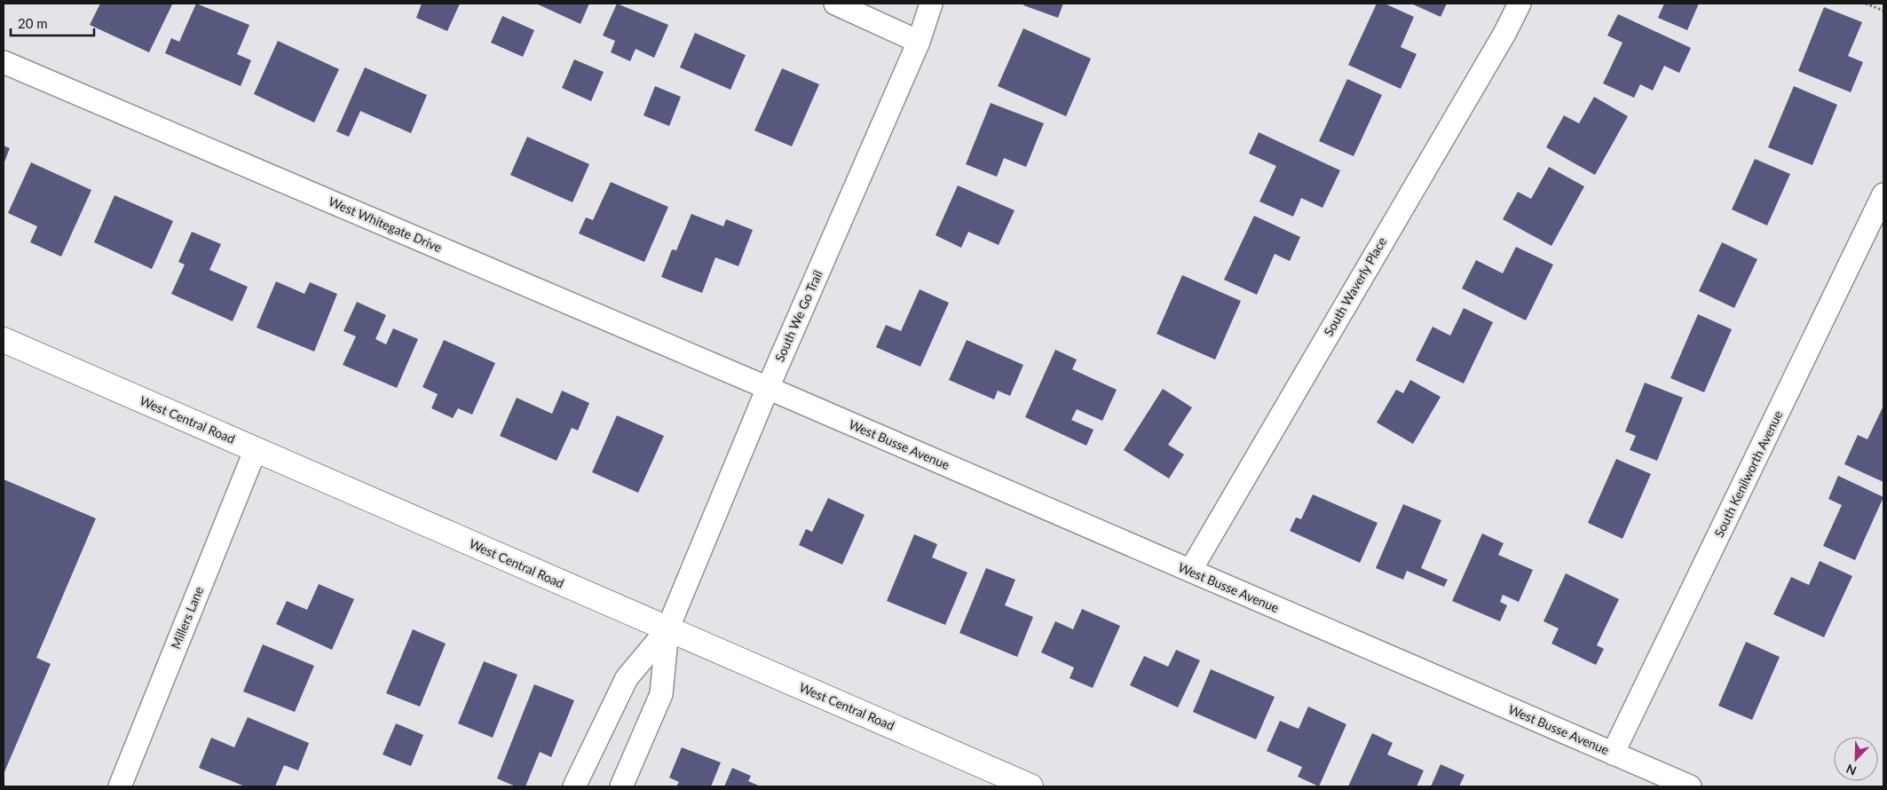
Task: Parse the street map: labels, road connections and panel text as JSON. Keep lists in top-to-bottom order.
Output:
{
  "streets": {
    "main road": ["West Central Road"],
    "street": [
      "West Whitegate Drive",
      "South Waverly Place",
      "South We Go Trail",
      "West Busse Avenue",
      "South Kenilworth Avenue",
      "Millers Lane"
    ]
  },
  "crossings": [
    ["West Whitegate Drive", "South We Go Trail"],
    ["West Whitegate Drive", "West Busse Avenue"],
    ["South Waverly Place", "West Busse Avenue"],
    ["South We Go Trail", "West Central Road"],
    ["South We Go Trail", "West Busse Avenue"],
    ["West Central Road", "Millers Lane"],
    ["West Busse Avenue", "South Kenilworth Avenue"]
  ],
  "scale_bar": "20 m",
  "north": "bottom left"
}
